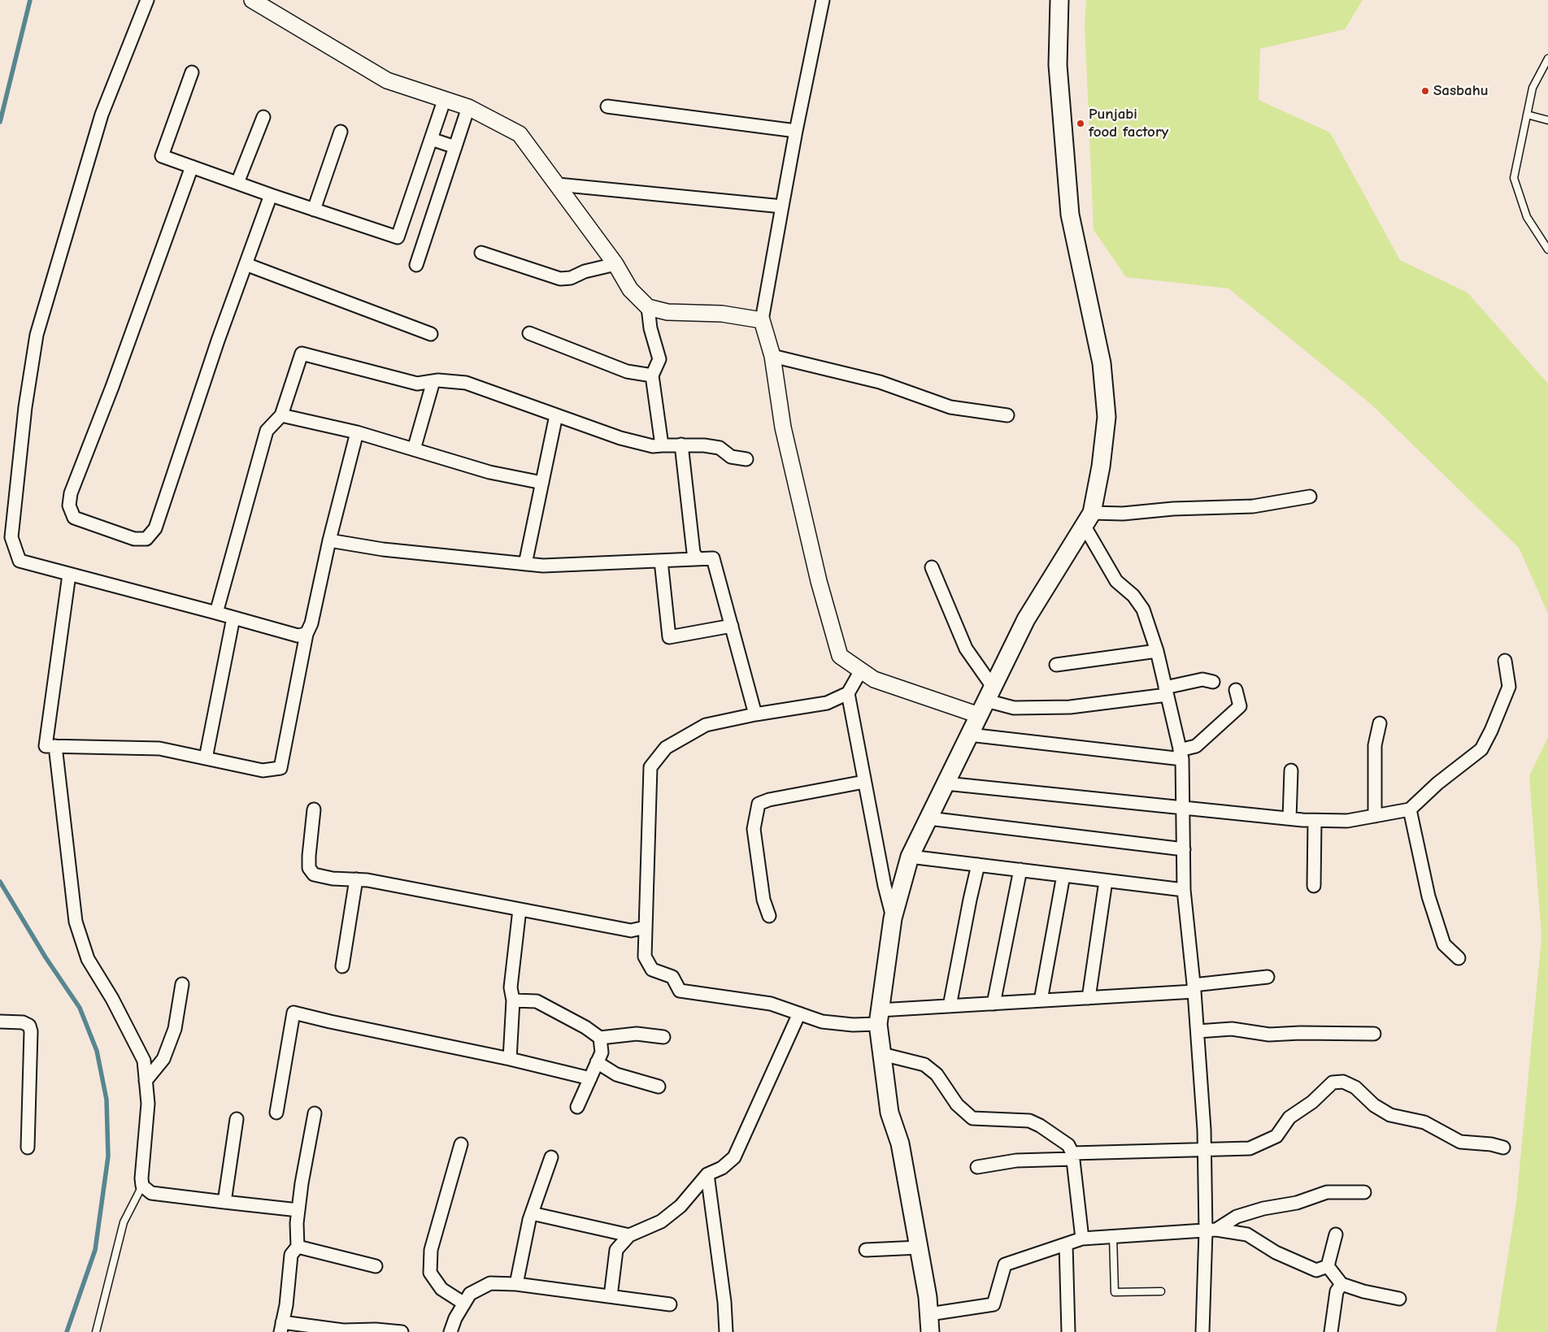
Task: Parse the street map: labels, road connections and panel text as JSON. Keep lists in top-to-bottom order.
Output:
{
  "places": ["Sasbahu", "Punjabi food factory"]
}
